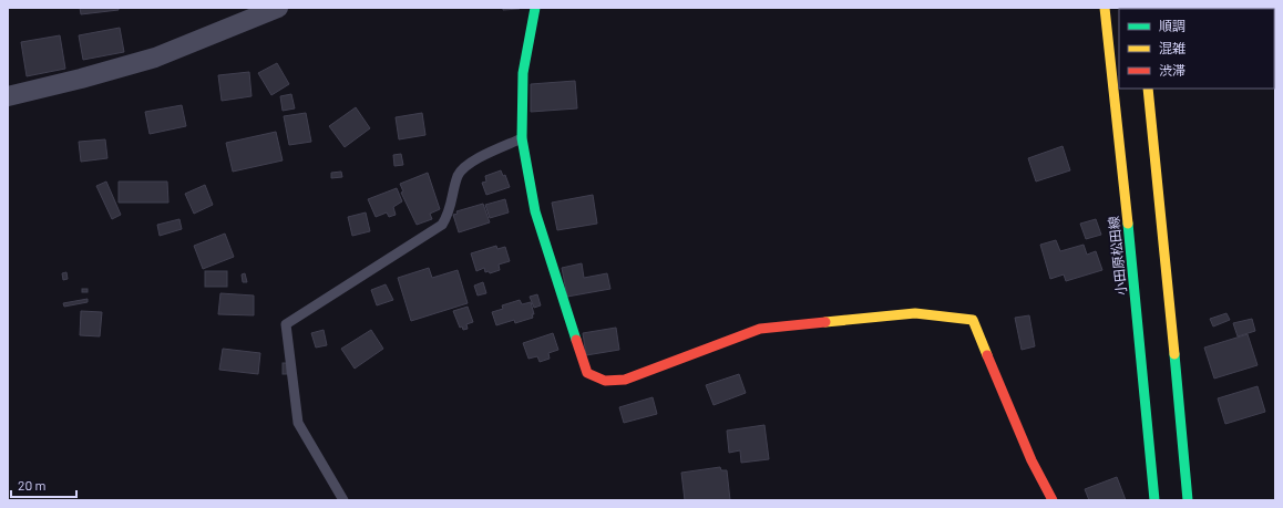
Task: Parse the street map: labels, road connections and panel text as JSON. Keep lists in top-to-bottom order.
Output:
{
  "streets": {
    "street": ["小田原松田線"]
  },
  "legend": ["順調", "混雑", "渋滞"],
  "scale_bar": "20 m"
}
